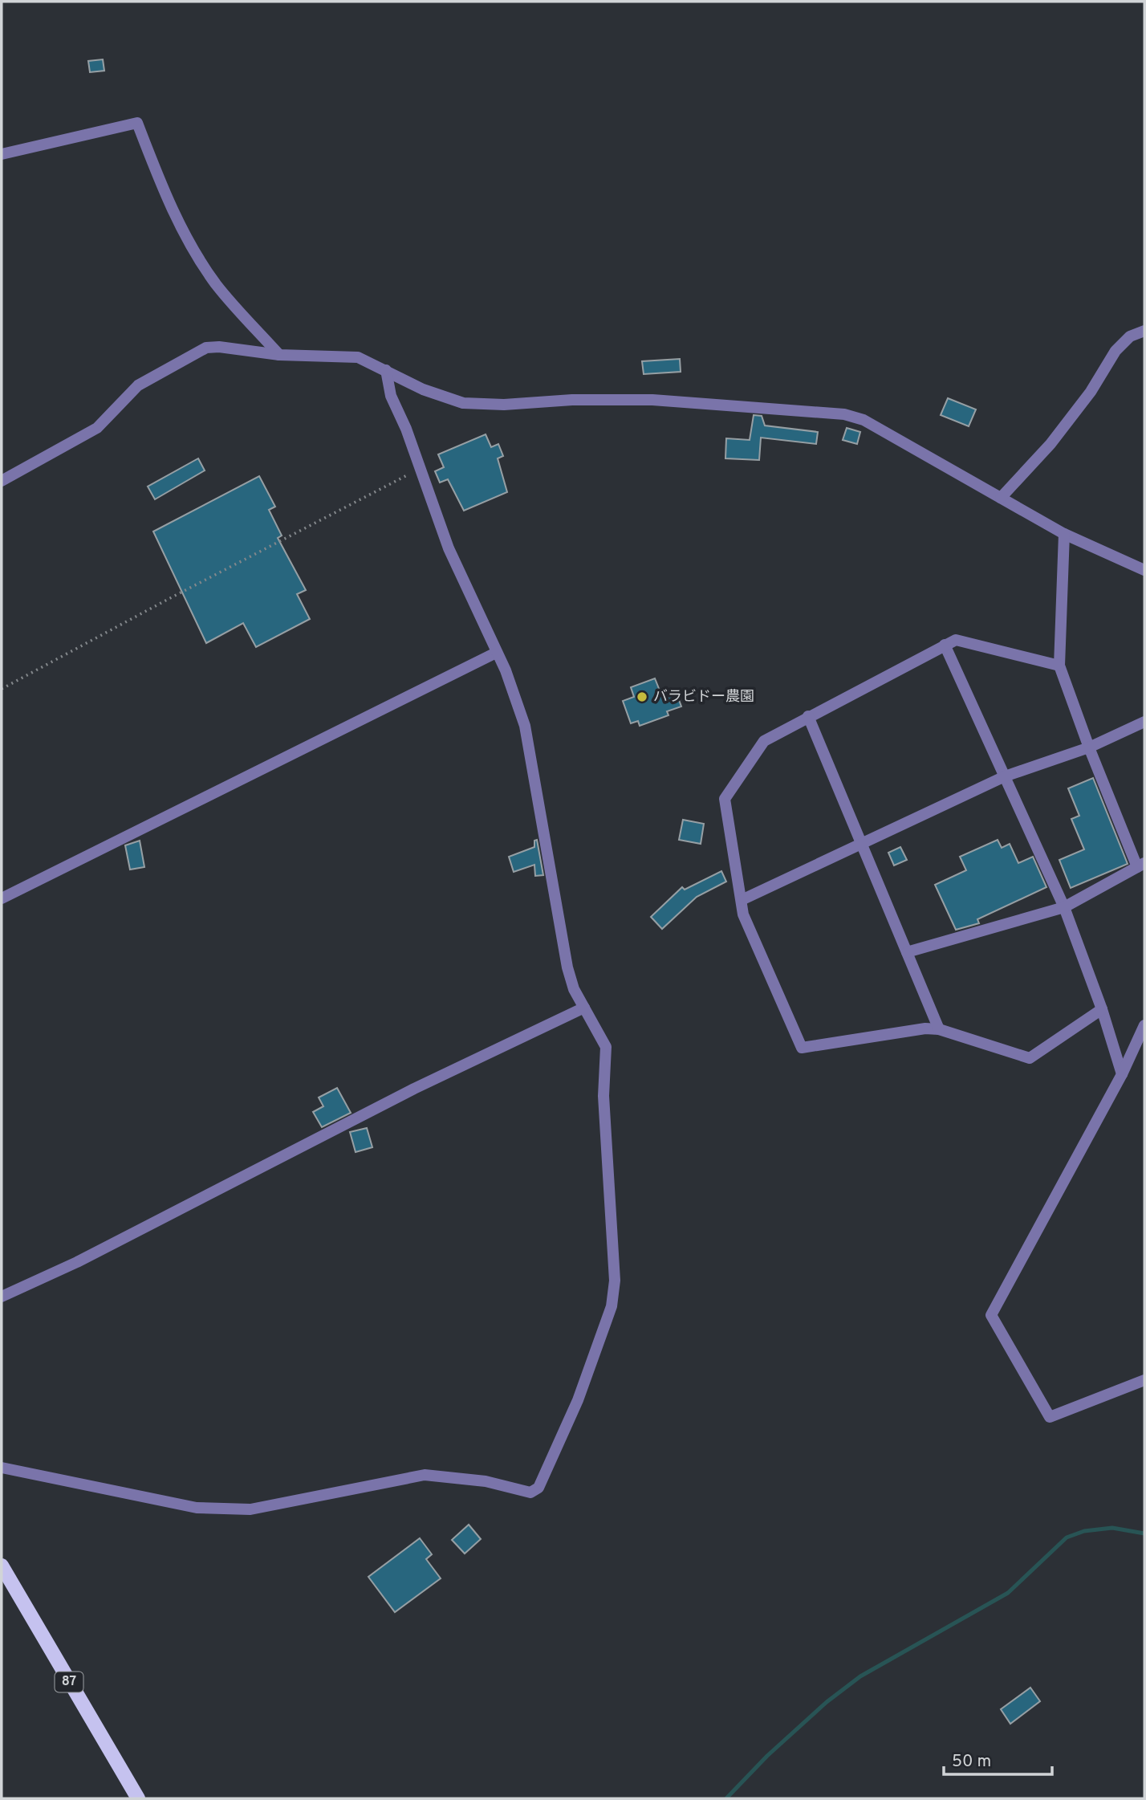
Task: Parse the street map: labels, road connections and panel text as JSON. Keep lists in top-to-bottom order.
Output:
{
  "streets": {
    "main road": ["87"]
  },
  "places": ["バラビドー農園"],
  "scale_bar": "50 m"
}
